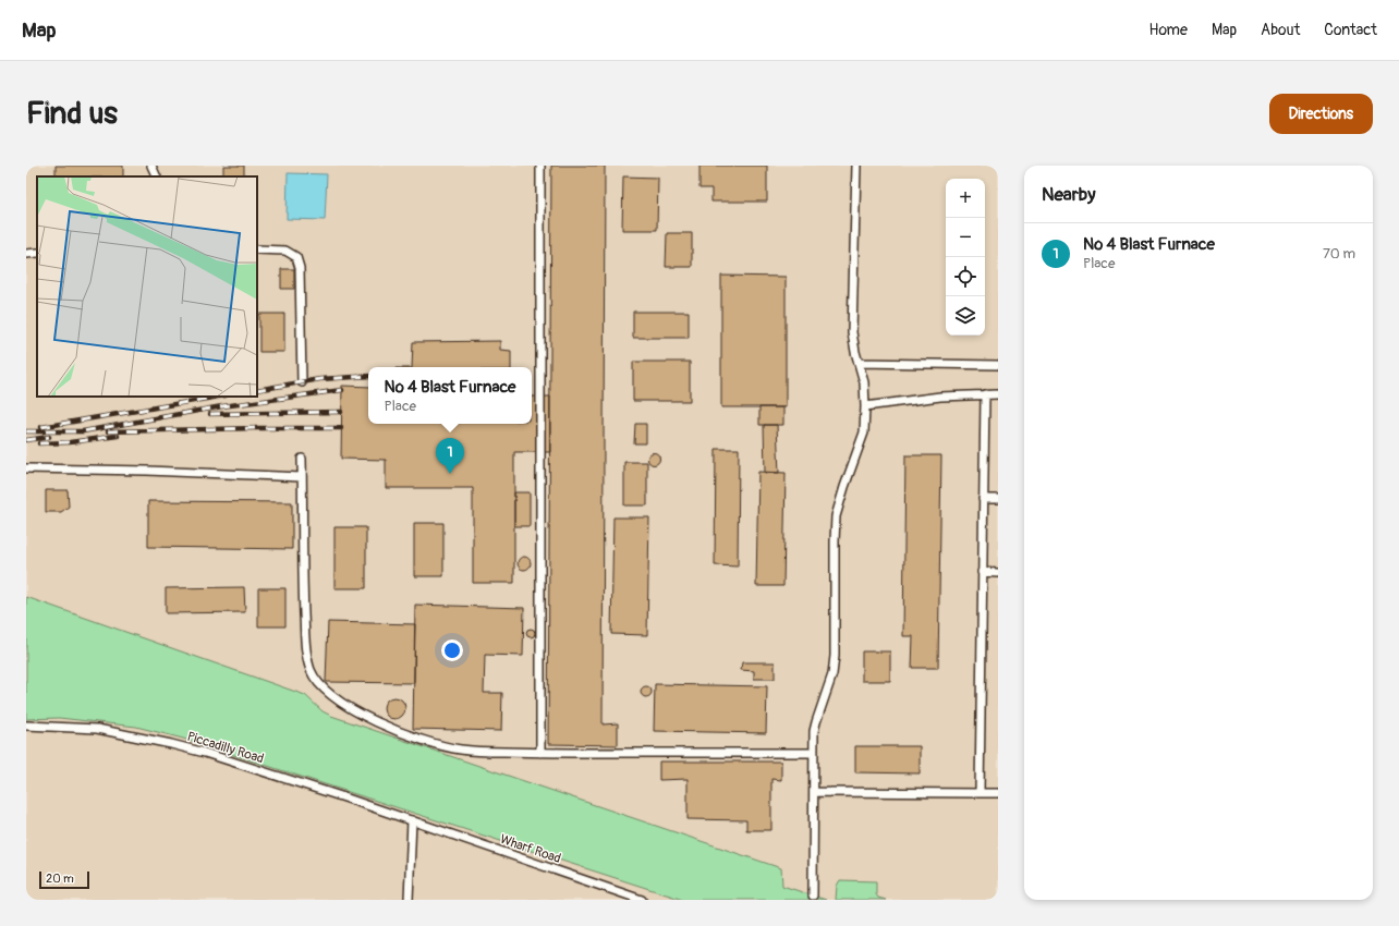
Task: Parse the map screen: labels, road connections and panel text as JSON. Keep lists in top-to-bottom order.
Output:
{
  "streets": {
    "lane": ["Piccadilly Road", "Wharf Road"]
  },
  "crossings": [
    ["Piccadilly Road", "Wharf Road"]
  ],
  "scale_bar": "20 m",
  "page": {
    "header": "Map",
    "nav": [
      "Home",
      "Map",
      "About",
      "Contact"
    ],
    "buttons": "Directions",
    "title": "Find us",
    "heading": "Nearby",
    "map_buttons": ["+", "−"],
    "list": [
      {
        "mark": "1",
        "name": "Nº 4 Blast Furnace",
        "note": "Place",
        "value": "70 m"
      }
    ],
    "popup": ["Nº 4 Blast Furnace", "Place"],
    "pins": "1",
    "scale": "20 m"
  }
}
